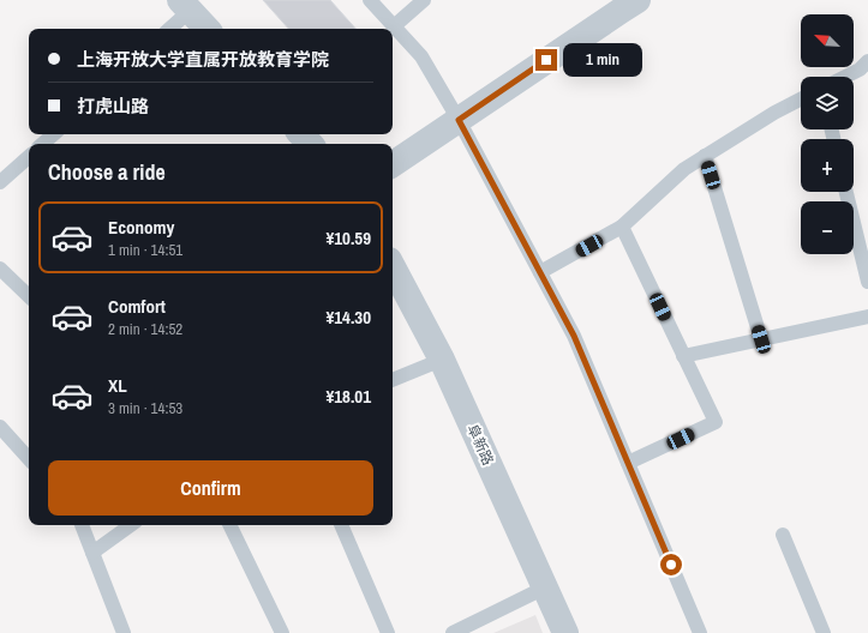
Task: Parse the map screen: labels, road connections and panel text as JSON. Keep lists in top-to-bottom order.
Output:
{
  "streets": {
    "street": ["阜新路"]
  },
  "north": "top left",
  "page": {
    "map_buttons": ["+", "−"],
    "banner": ["上海开放大学直属开放教育学院", "打虎山路"],
    "bubble": "1 min",
    "heading": "Choose a ride",
    "list": [
      {
        "name": "Economy",
        "note": "1 min · 14:51",
        "value": "¥10.59"
      },
      {
        "name": "Comfort",
        "note": "2 min · 14:52",
        "value": "¥14.30"
      },
      {
        "name": "XL",
        "note": "3 min · 14:53",
        "value": "¥18.01"
      }
    ],
    "buttons": "Confirm"
  }
}
